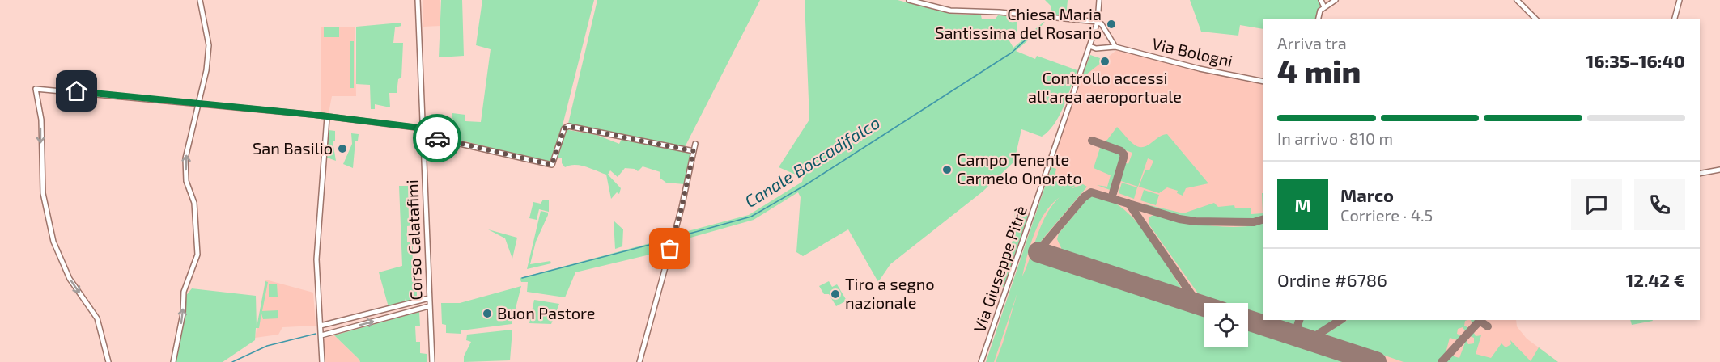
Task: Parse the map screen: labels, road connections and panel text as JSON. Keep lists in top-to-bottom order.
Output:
{
  "streets": {
    "street": ["Via Bologni", "Corso Calatafimi", "Via Giuseppe Pitrè"]
  },
  "crossings": [
    ["Via Bologni", "Via Giuseppe Pitrè"]
  ],
  "water": ["Canale Boccadifalco"],
  "places": [
    "Chiesa Maria Santissima del Rosario",
    "Controllo accessi all'area aeroportuale",
    "San Basilio",
    "Campo Tenente Carmelo Onorato",
    "Tiro a segno nazionale",
    "Buon Pastore"
  ],
  "page": {
    "heading": ["4 min", "Arriva tra", "16:35–16:40"],
    "panel": [
      "Marco",
      "Corriere · 4.5",
      "Ordine #6786",
      "12.42 €"
    ],
    "bar": "In arrivo · 810 m",
    "round": "M"
  }
}
